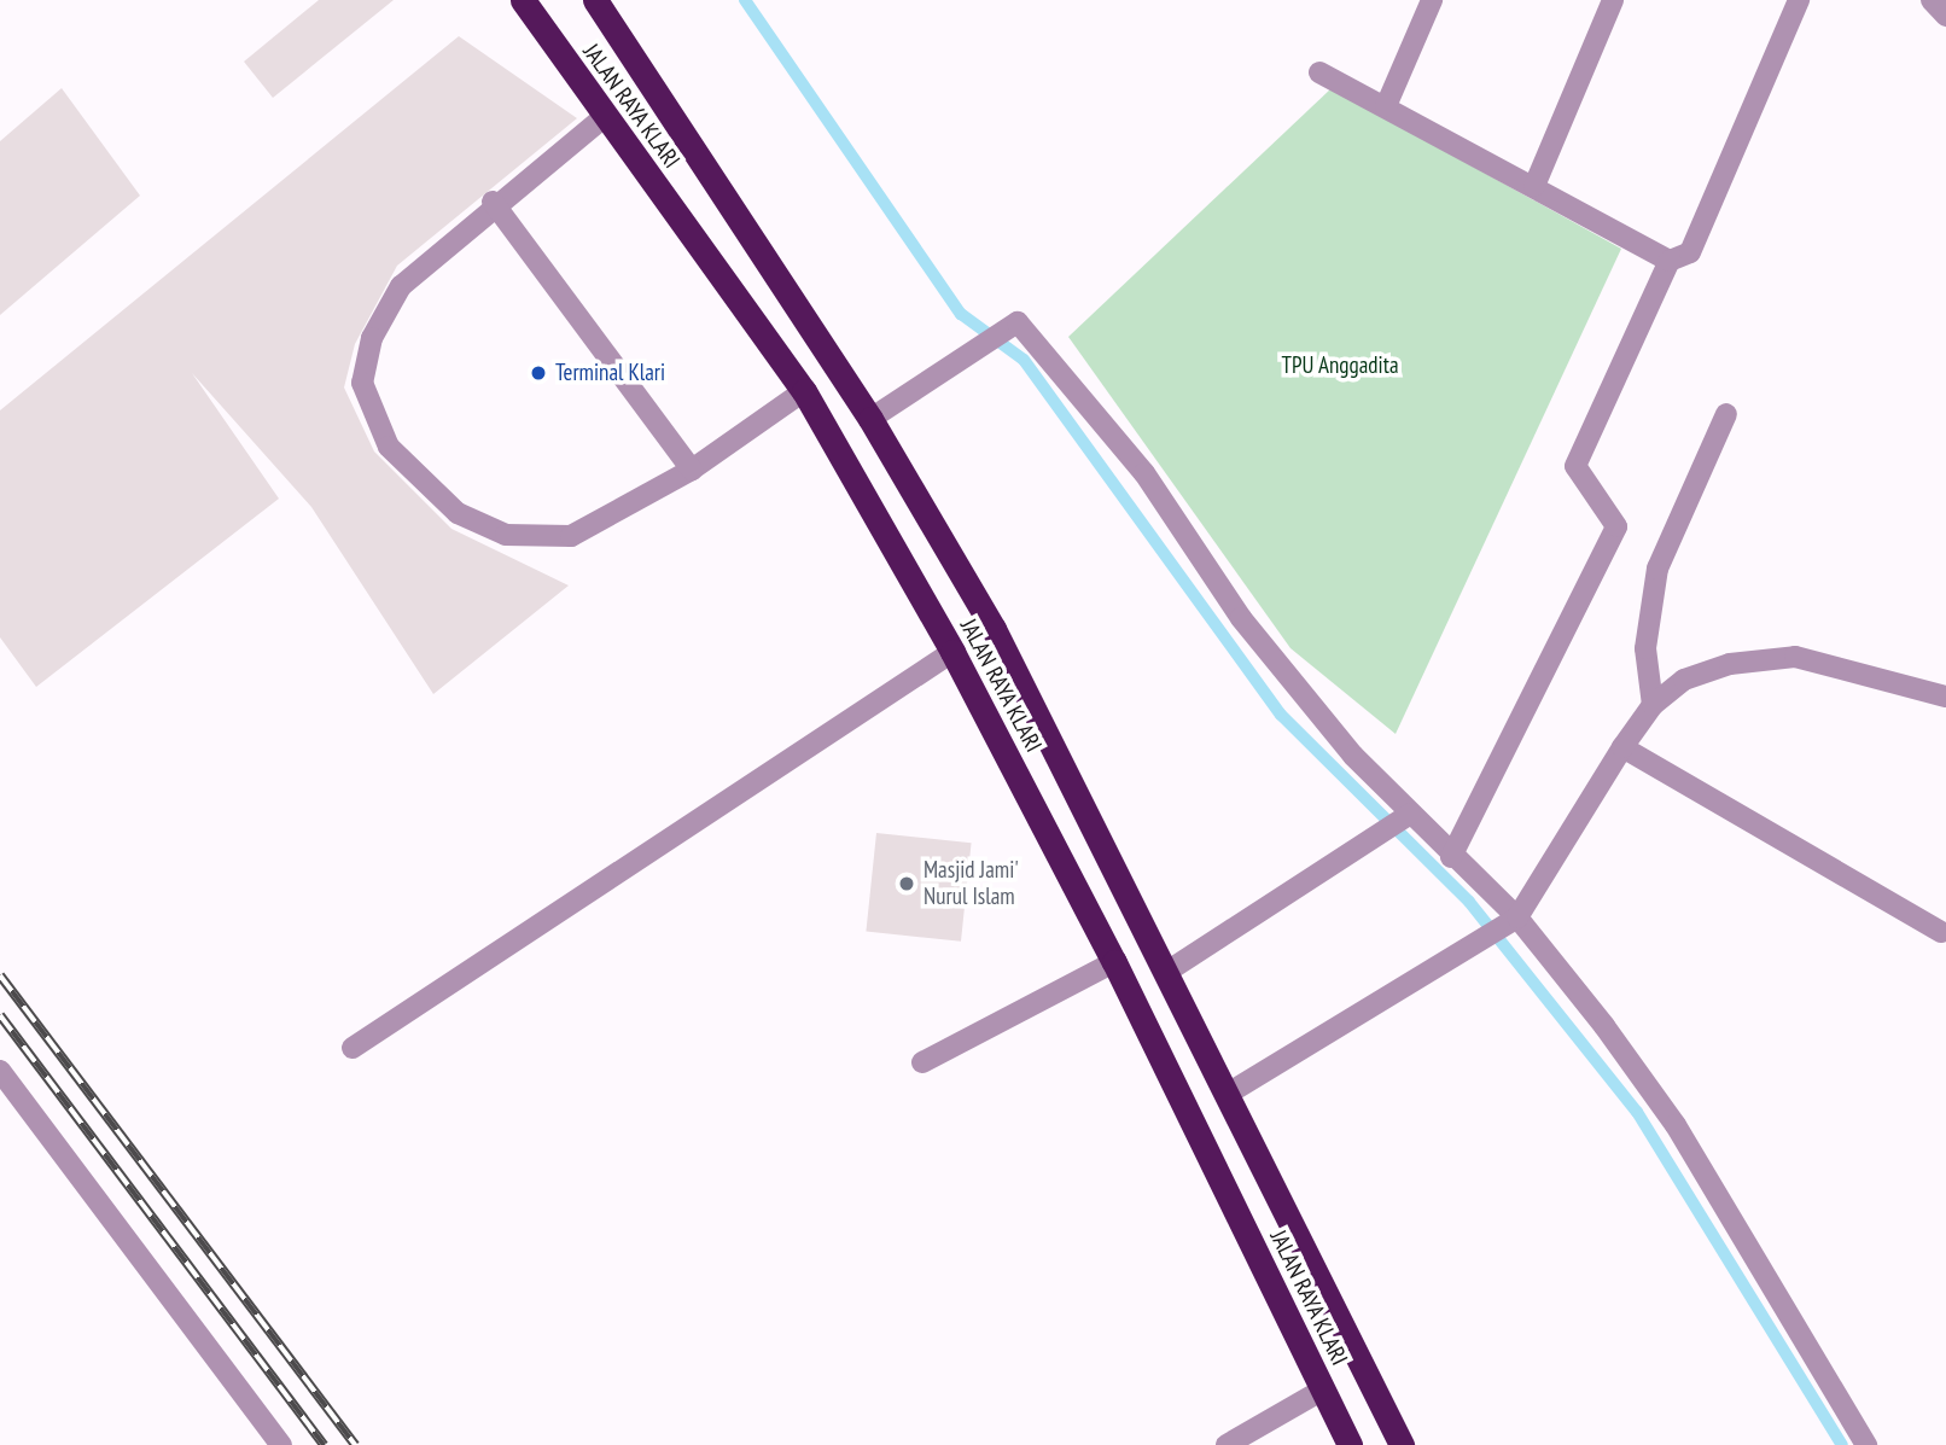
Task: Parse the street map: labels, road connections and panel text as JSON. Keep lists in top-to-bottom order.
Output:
{
  "streets": {
    "highway": ["JALAN RAYA KLARI"]
  },
  "parks": ["TPU Anggadita"],
  "places": ["Terminal Klari", "Masjid Jami' Nurul Islam"]
}
